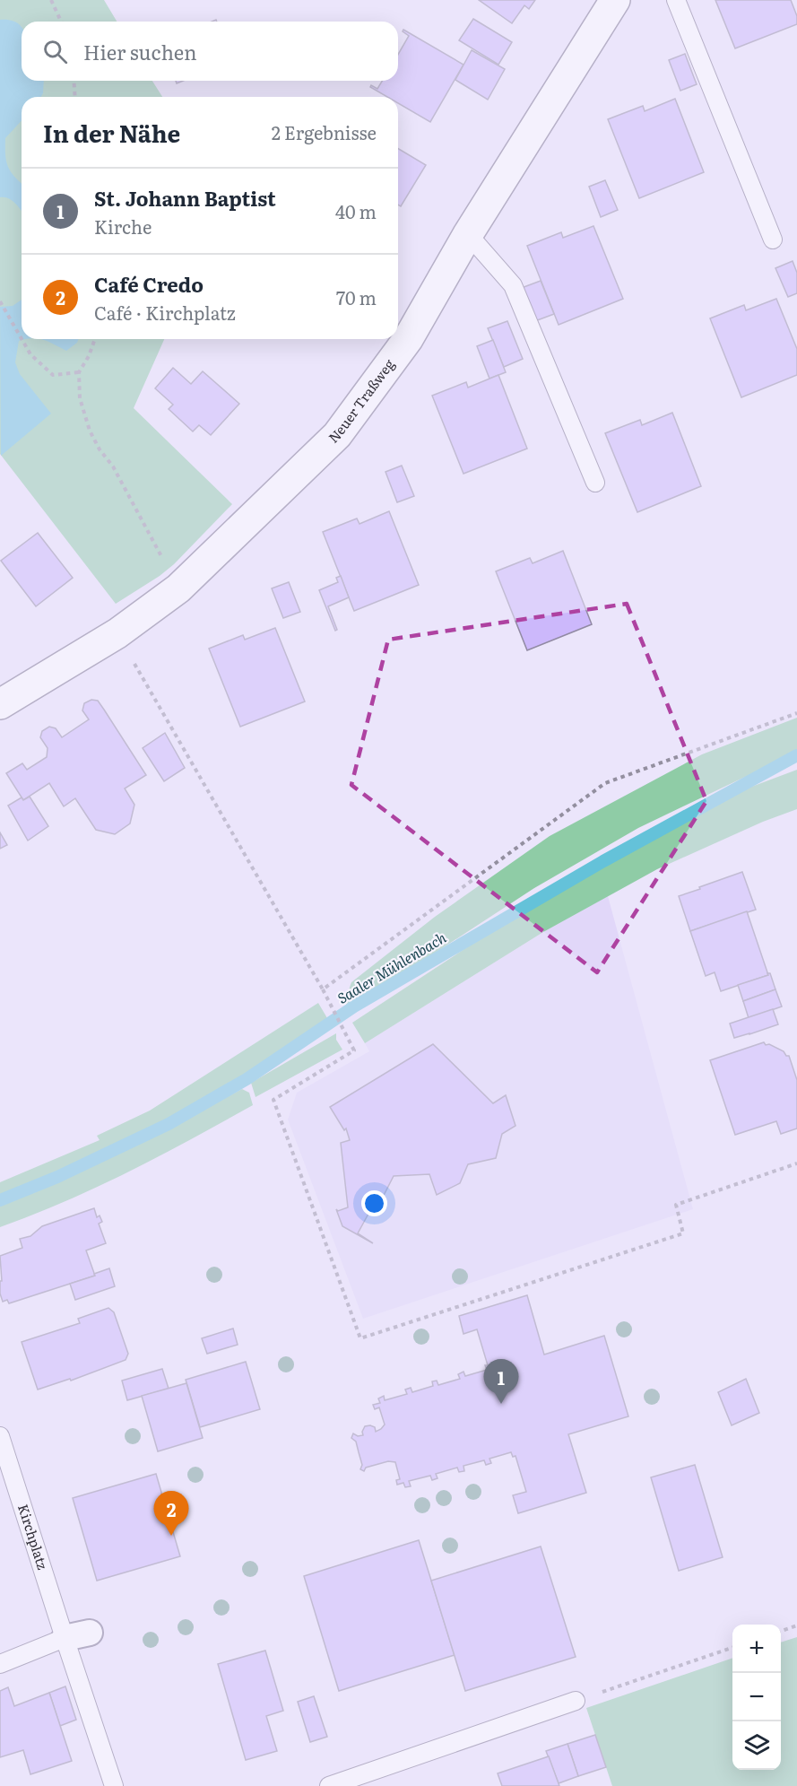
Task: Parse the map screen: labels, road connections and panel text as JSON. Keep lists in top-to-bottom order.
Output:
{
  "streets": {
    "street": ["Neuer Traßweg"],
    "lane": ["Kirchplatz"]
  },
  "water": ["Saaler Mühlenbach"],
  "page": {
    "search": "Hier suchen",
    "heading": ["In der Nähe", "2 Ergebnisse"],
    "list": [
      {
        "mark": "1",
        "name": "St. Johann Baptist",
        "note": "Kirche",
        "value": "40 m"
      },
      {
        "mark": "2",
        "name": "Café Credo",
        "note": "Café · Kirchplatz",
        "value": "70 m"
      }
    ],
    "pins": ["1", "2"],
    "map_buttons": ["+", "−"]
  }
}
